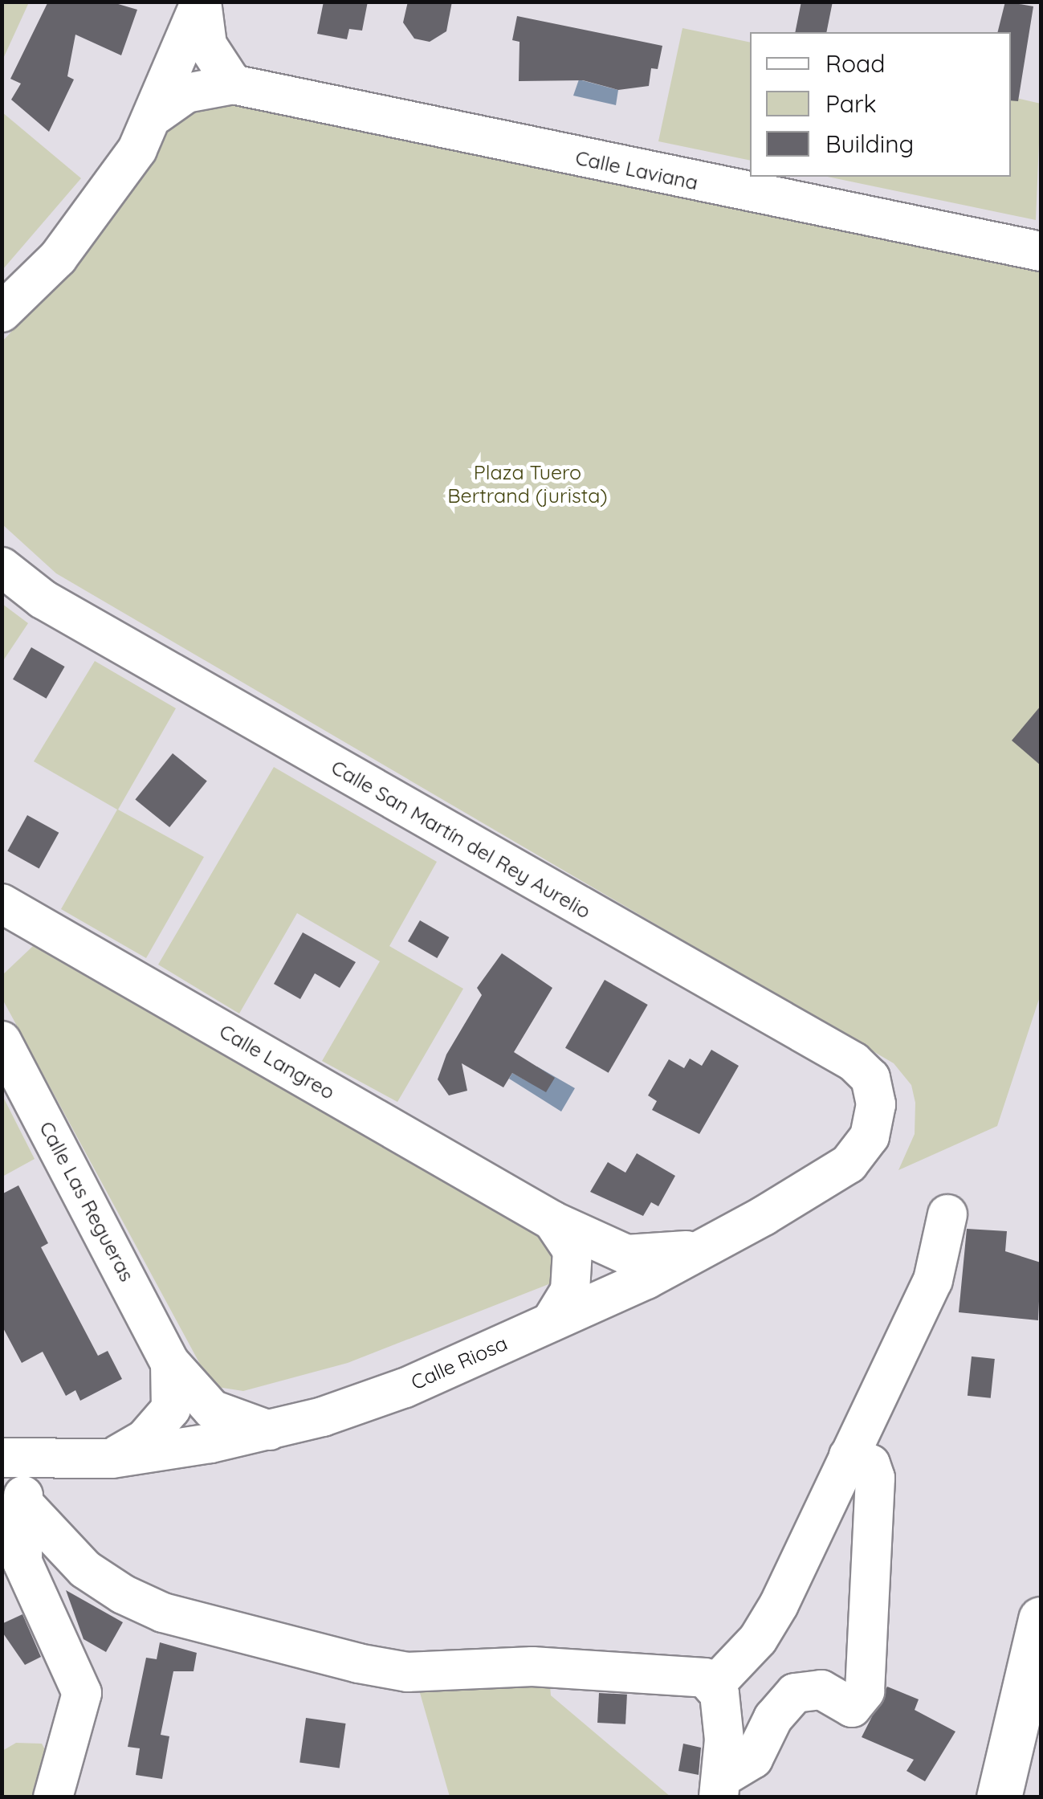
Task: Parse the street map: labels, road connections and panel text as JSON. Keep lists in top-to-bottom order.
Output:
{
  "streets": {
    "street": [
      "Calle Laviana",
      "Calle San Martín del Rey Aurelio",
      "Calle Langreo",
      "Calle Las Regueras",
      "Calle Riosa"
    ]
  },
  "crossings": [
    ["Calle San Martín del Rey Aurelio", "Calle Riosa"],
    ["Calle Langreo", "Calle Riosa"],
    ["Calle Las Regueras", "Calle Riosa"]
  ],
  "parks": ["Plaza Tuero Bertrand (jurista)"],
  "legend": ["Road", "Park", "Building"]
}
